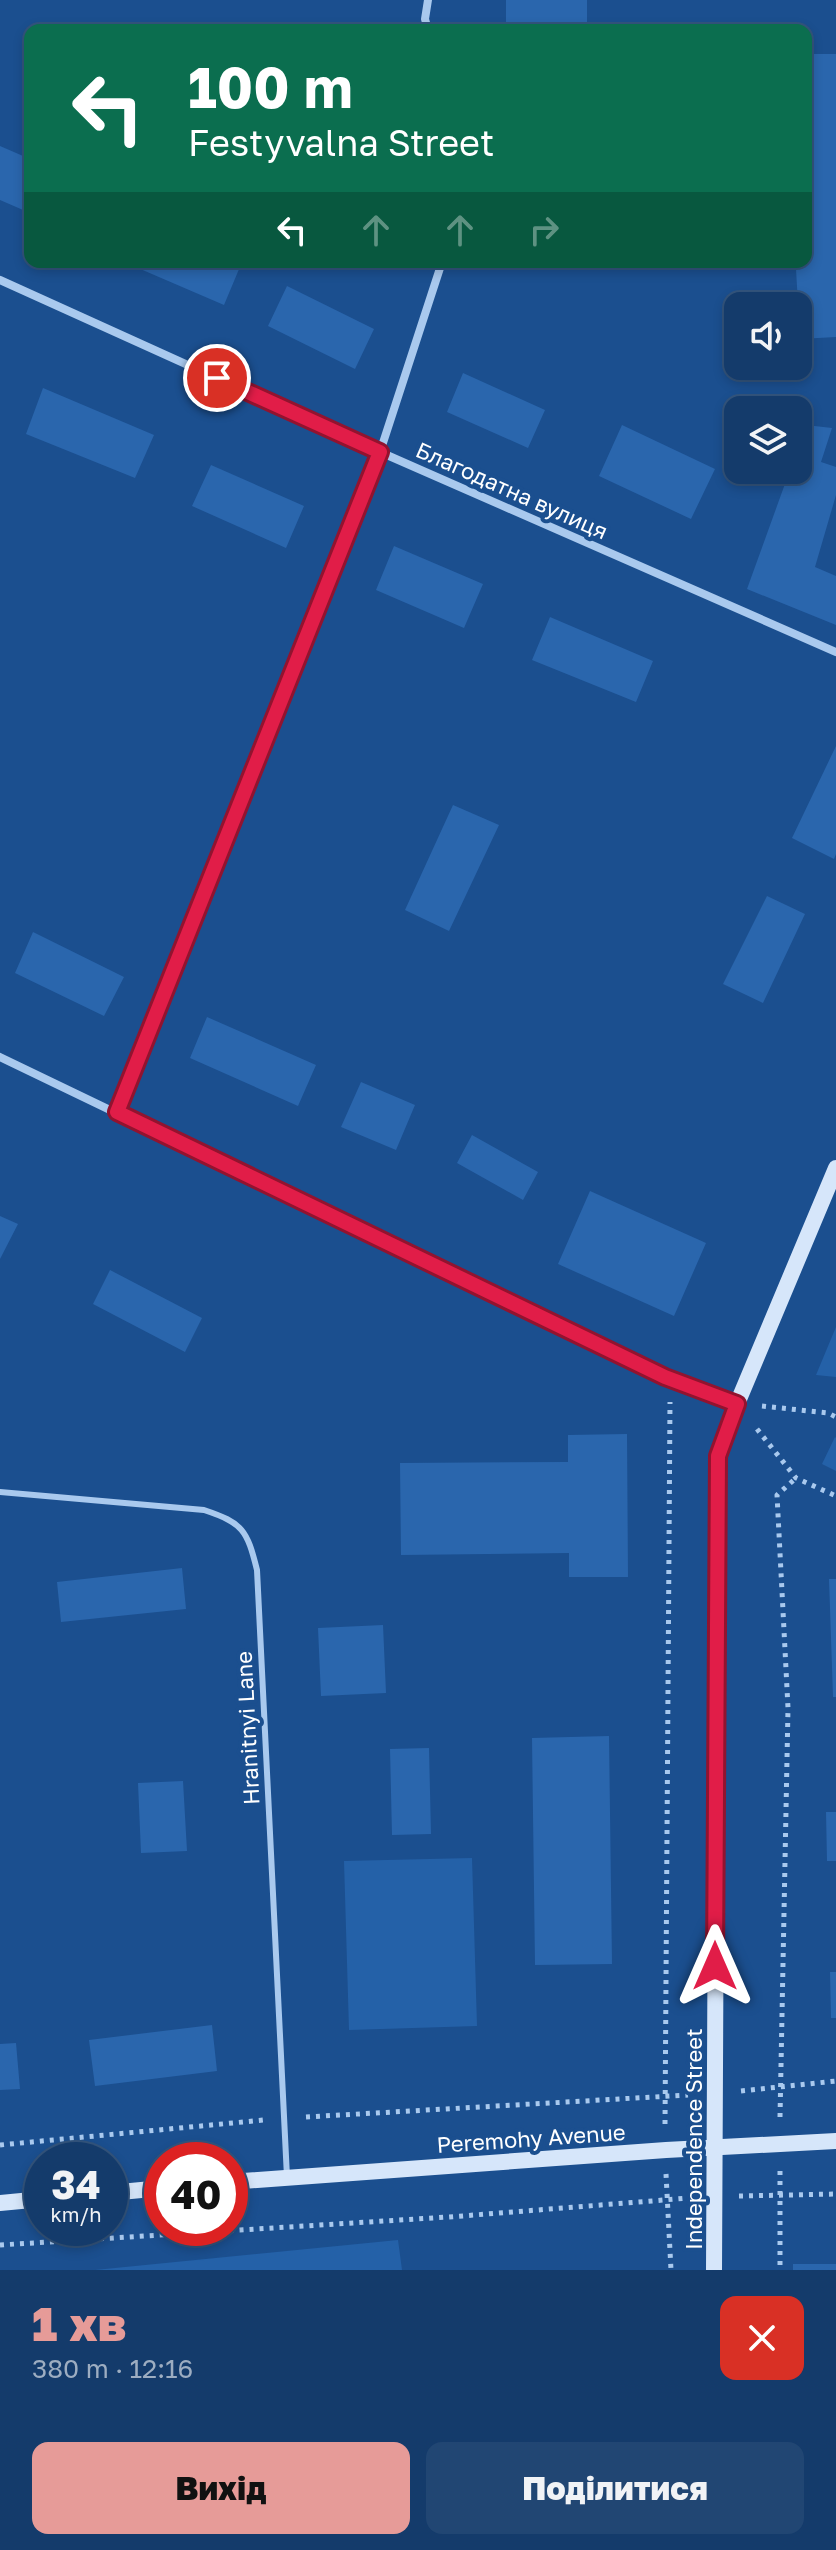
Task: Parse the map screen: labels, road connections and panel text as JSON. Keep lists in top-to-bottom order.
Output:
{
  "streets": {
    "street": ["Благодатна вулиця", "Peremohy Avenue", "Independence Street"],
    "lane": ["Hranitnyi Lane"]
  },
  "crossings": [
    ["Hranitnyi Lane", "Peremohy Avenue"],
    ["Peremohy Avenue", "Independence Street"]
  ],
  "page": {
    "turn": ["100 m", "Festyvalna Street"],
    "speed": "34 km/h",
    "limit": "40",
    "heading": ["1 хв", "380 m · 12:16"],
    "buttons": ["Вихід", "Поділитися"]
  }
}
